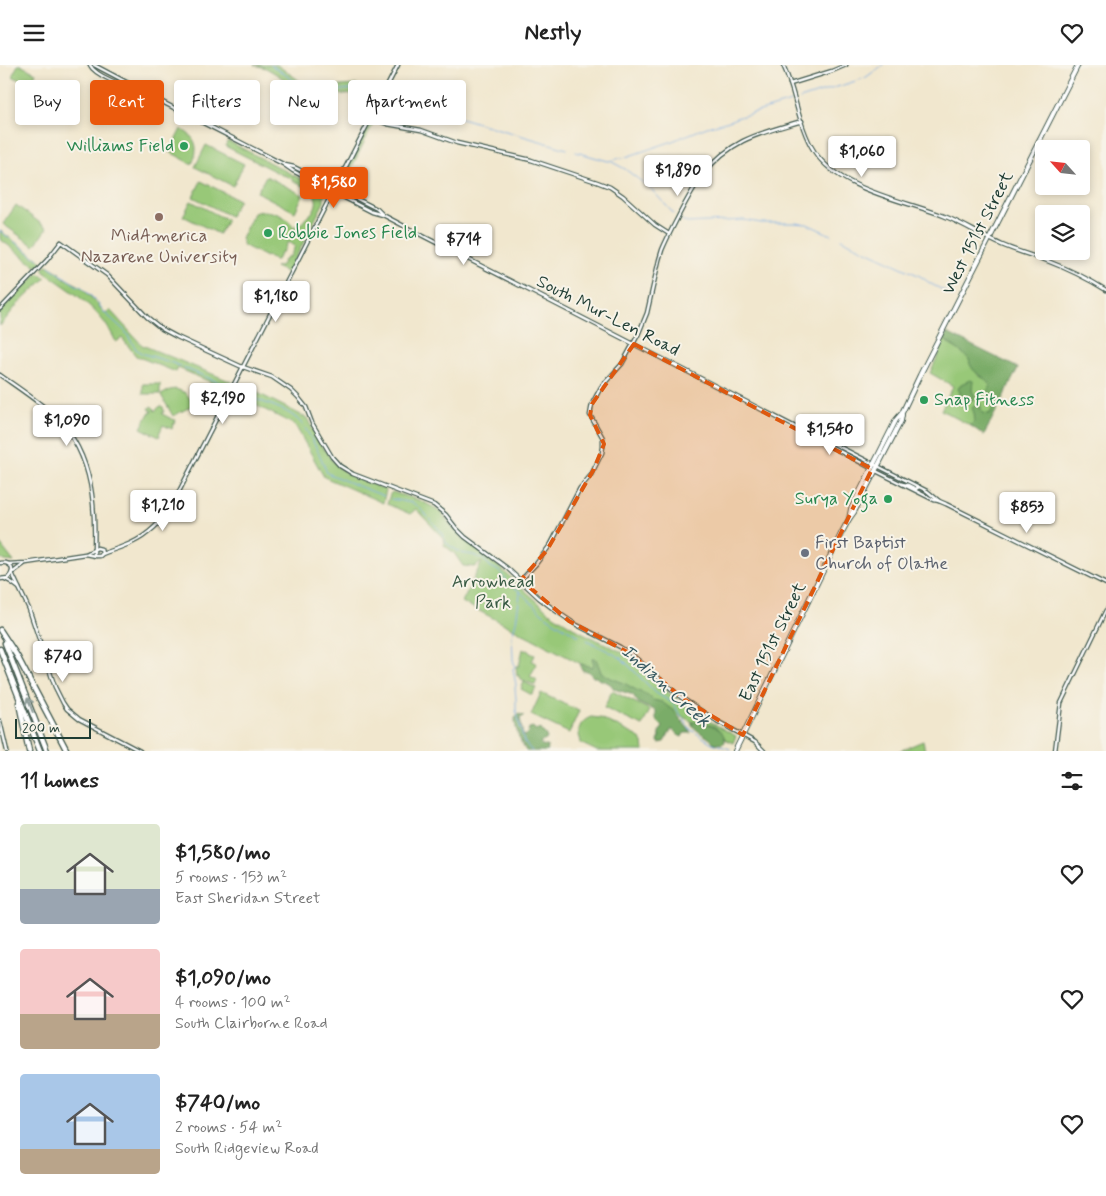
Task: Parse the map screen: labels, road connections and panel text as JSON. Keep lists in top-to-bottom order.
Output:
{
  "streets": {
    "main road": ["West 151st Street", "East 151st Street"],
    "street": ["South Mur-Len Road"]
  },
  "crossings": [
    ["West 151st Street", "South Mur-Len Road"],
    ["West 151st Street", "East 151st Street"],
    ["South Mur-Len Road", "East 151st Street"]
  ],
  "water": ["Indian Creek"],
  "parks": ["Arrowhead Park"],
  "places": [
    "Williams Field",
    "MidAmerica Nazarene University",
    "Robbie Jones Field",
    "Snap Fitness",
    "Surya Yoga",
    "First Baptist Church of Olathe"
  ],
  "scale_bar": "200 m",
  "north": "top left",
  "page": {
    "header": "Nestly",
    "chip": [
      "Buy",
      "Rent",
      "Filters",
      "New",
      "Apartment"
    ],
    "price": [
      "$1,060",
      "$1,890",
      "$1,580",
      "$714",
      "$1,180",
      "$2,190",
      "$1,090",
      "$1,540",
      "$1,210",
      "$853",
      "$740"
    ],
    "scale": "200 m",
    "heading": "11 homes",
    "list": [
      {
        "name": "$1,580/mo",
        "note": "5 rooms · 153 m² · East Sheridan Street"
      },
      {
        "name": "$1,090/mo",
        "note": "4 rooms · 100 m² · South Clairborne Road"
      },
      {
        "name": "$740/mo",
        "note": "2 rooms · 54 m² · South Ridgeview Road"
      }
    ]
  }
}
